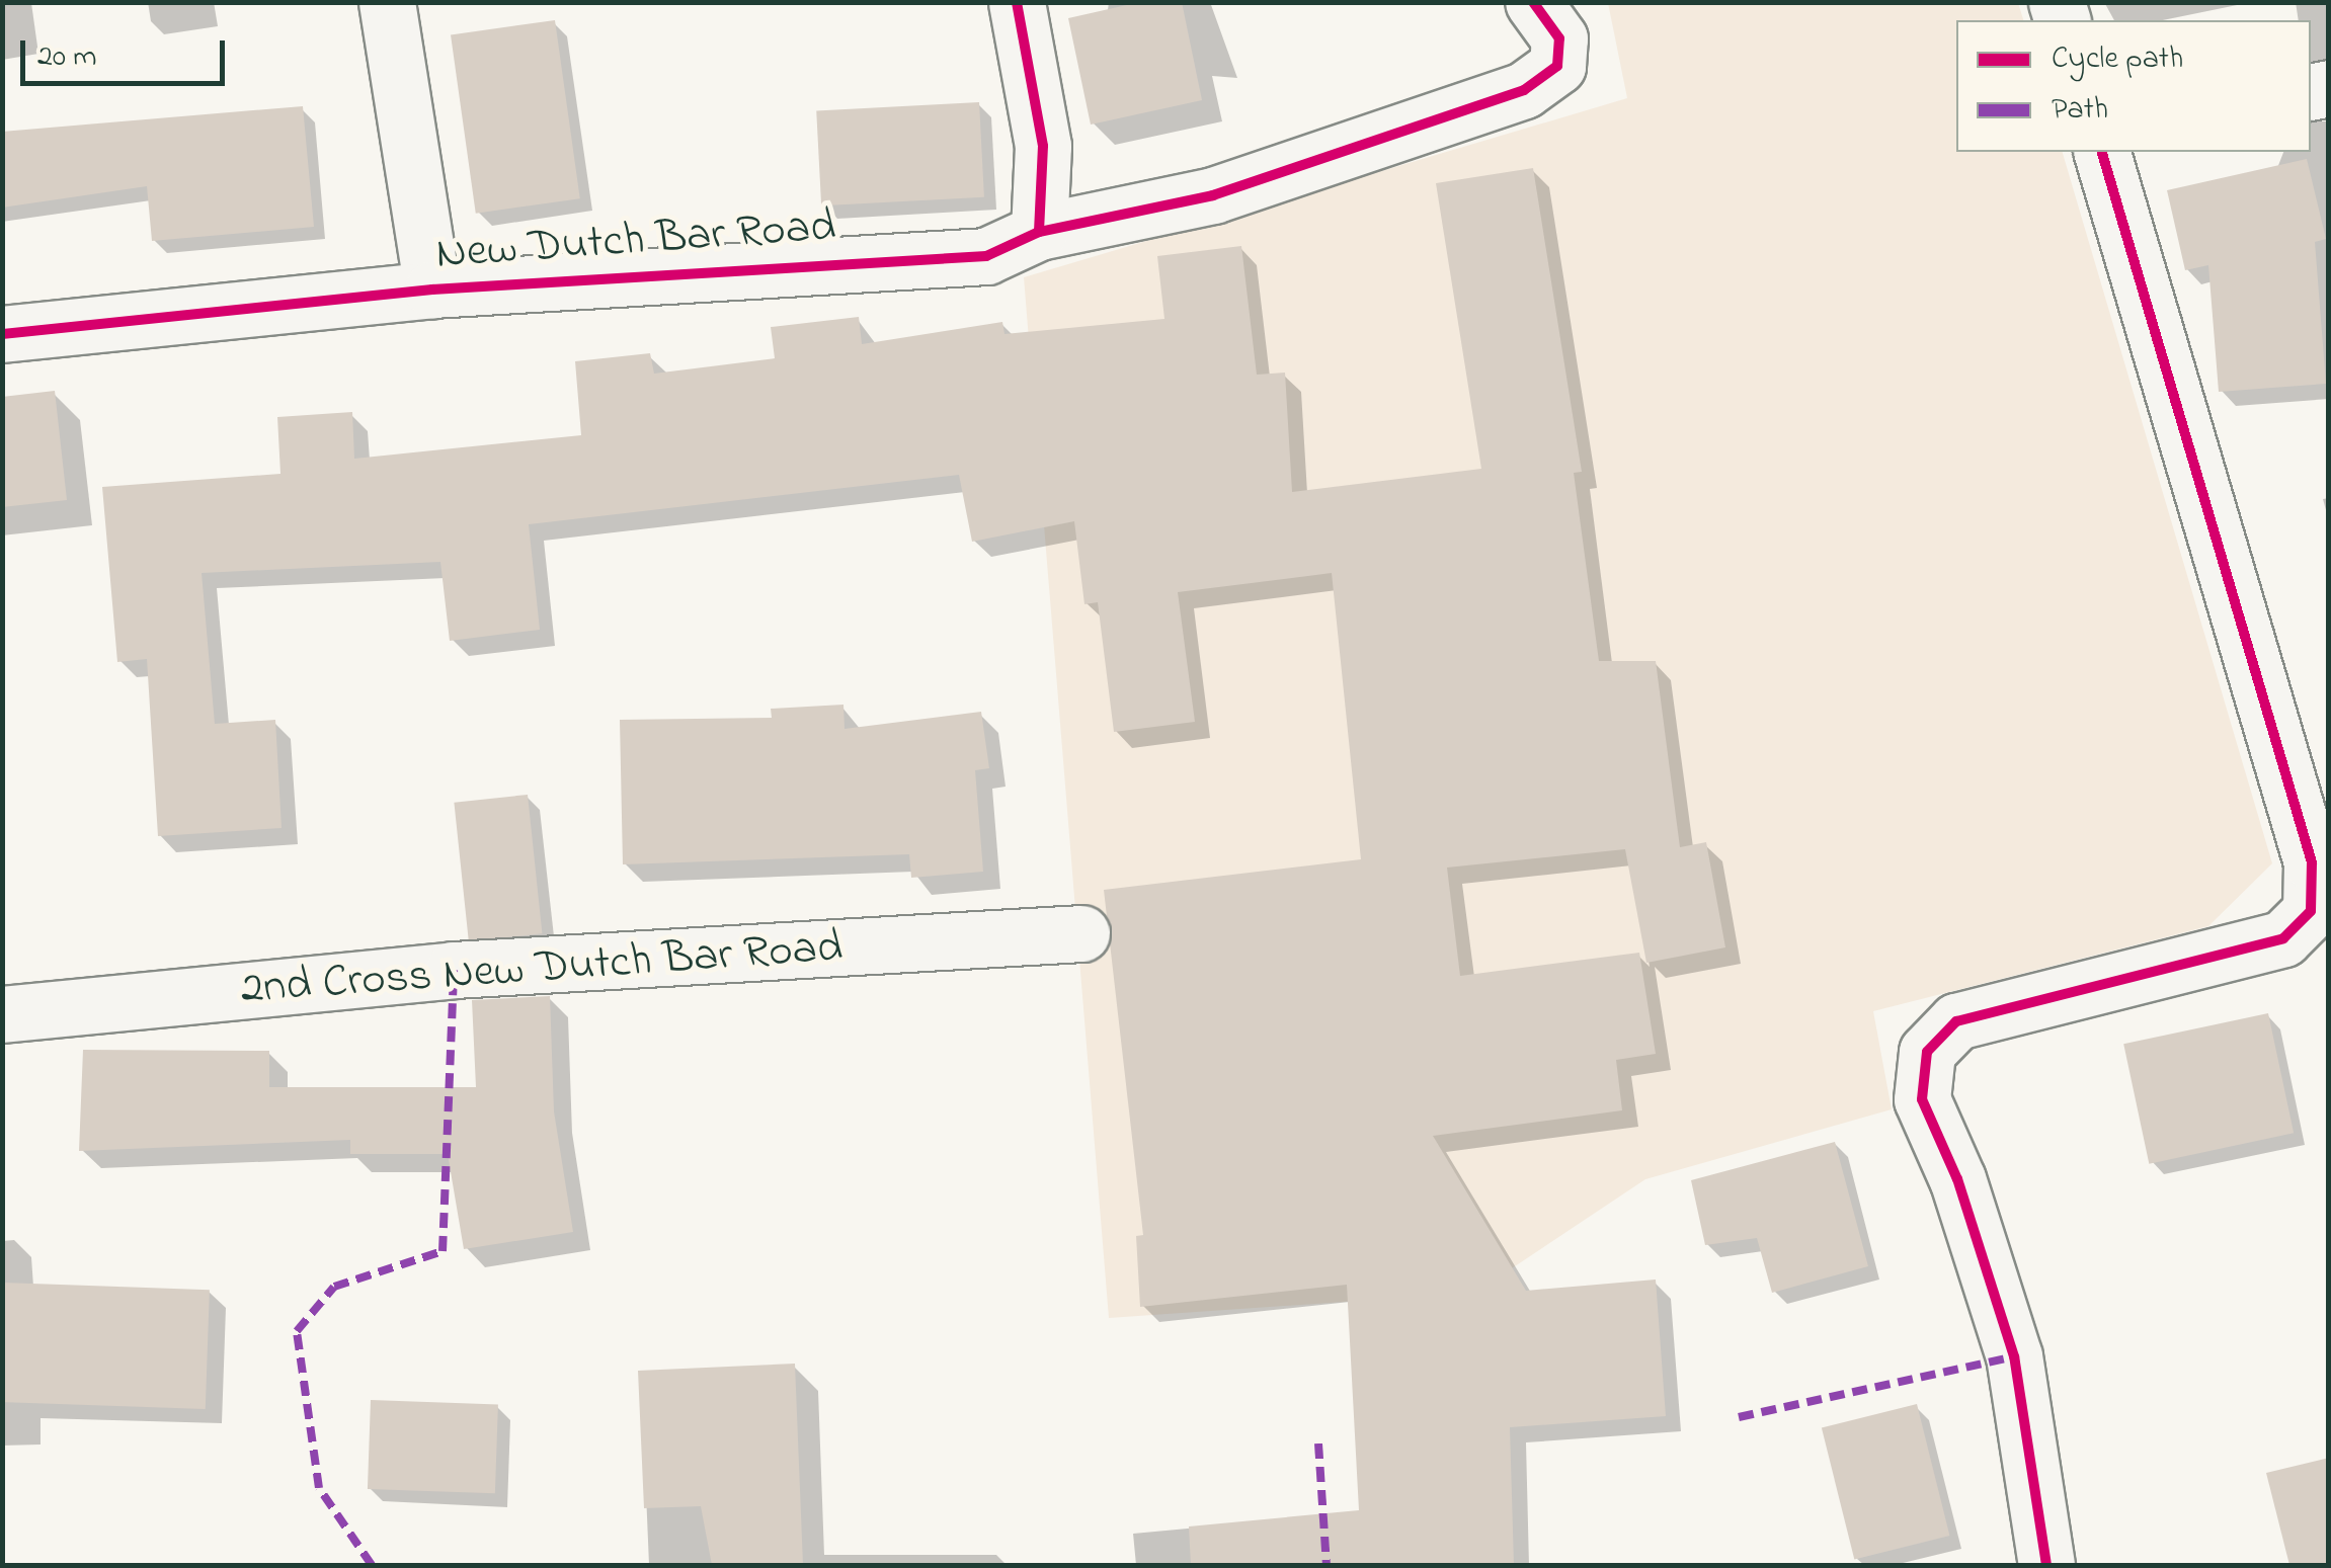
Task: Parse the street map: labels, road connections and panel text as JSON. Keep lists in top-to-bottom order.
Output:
{
  "streets": {
    "street": ["New Dutch Bar Road", "2nd Cross New Dutch Bar Road"]
  },
  "legend": ["Cycle path", "Path"],
  "scale_bar": "20 m"
}
